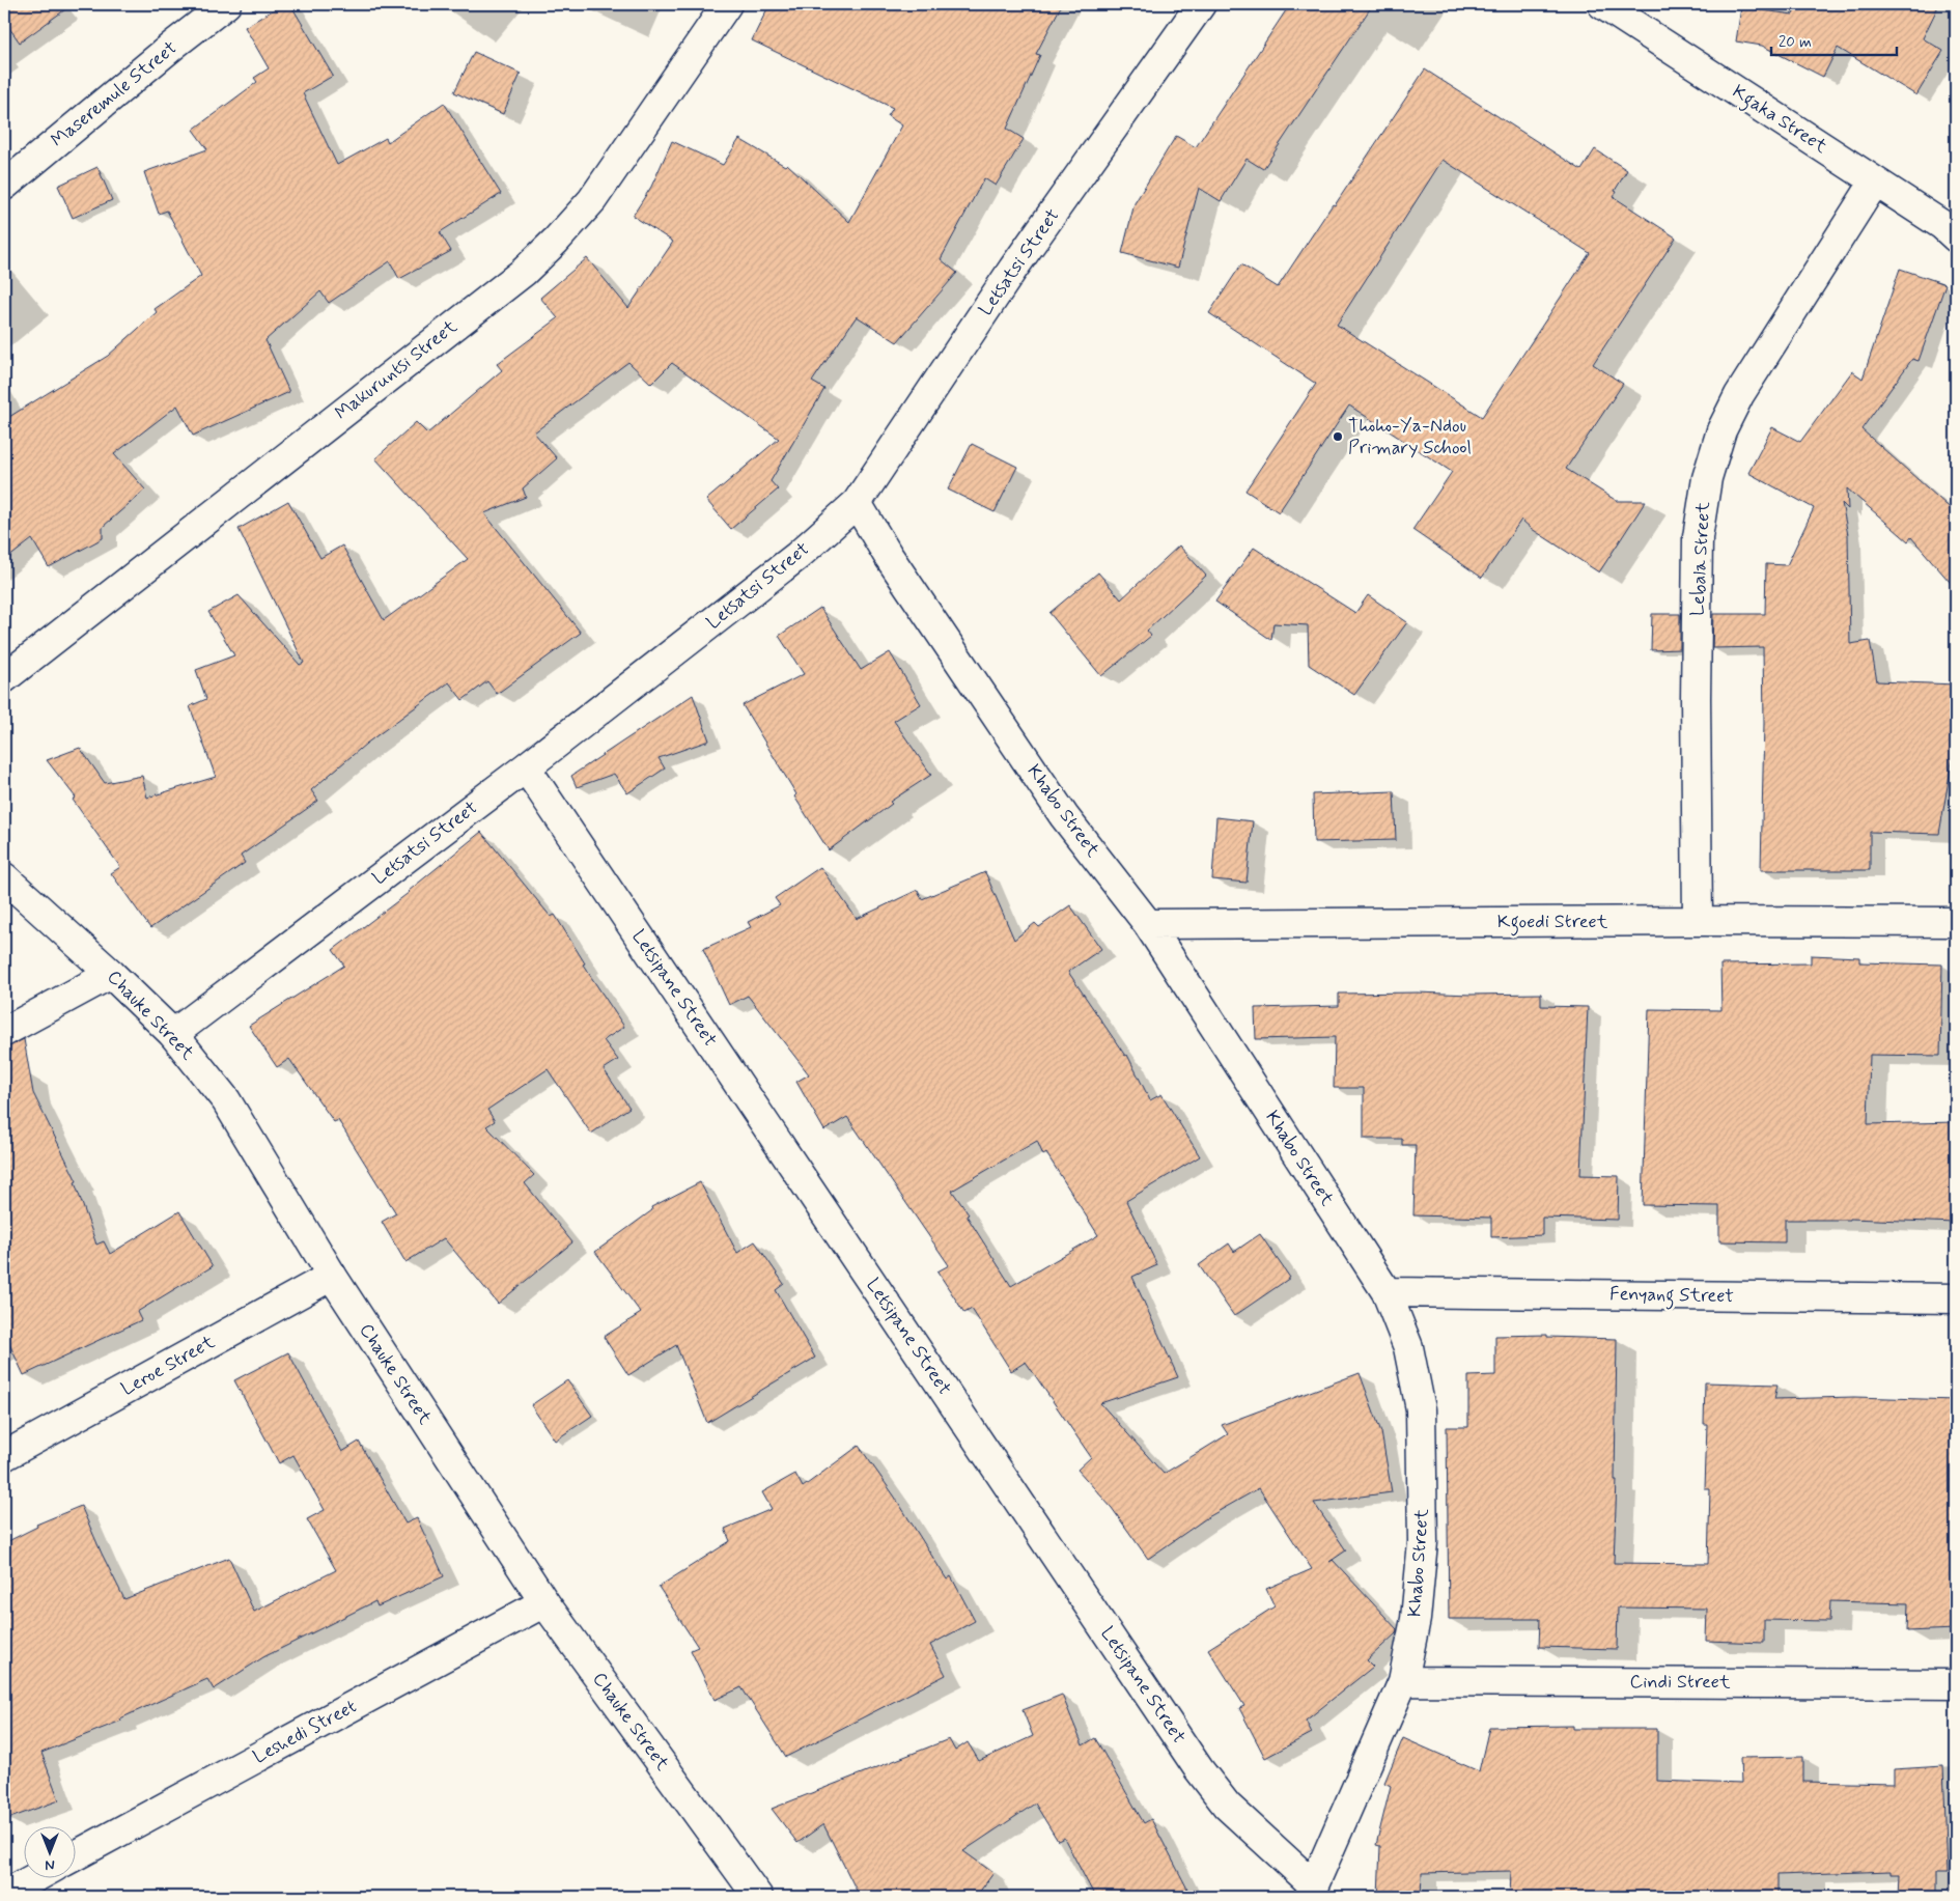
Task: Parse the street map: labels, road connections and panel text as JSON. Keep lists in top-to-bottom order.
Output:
{
  "streets": {
    "street": [
      "Maseremule Street",
      "Kgaka Street",
      "Letsatsi Street",
      "Makuruntsi Street",
      "Lebala Street",
      "Khabo Street",
      "Kgoedi Street",
      "Letsipane Street",
      "Chauke Street",
      "Fenyang Street",
      "Leroe Street",
      "Cindi Street",
      "Leshedi Street"
    ]
  },
  "crossings": [
    ["Kgaka Street", "Lebala Street"],
    ["Letsatsi Street", "Khabo Street"],
    ["Letsatsi Street", "Letsipane Street"],
    ["Letsatsi Street", "Chauke Street"],
    ["Lebala Street", "Kgoedi Street"],
    ["Khabo Street", "Kgoedi Street"],
    ["Khabo Street", "Letsipane Street"],
    ["Khabo Street", "Fenyang Street"],
    ["Khabo Street", "Cindi Street"],
    ["Chauke Street", "Leroe Street"],
    ["Chauke Street", "Leshedi Street"]
  ],
  "places": ["Thoho-Ya-Ndou Primary School"],
  "scale_bar": "20 m",
  "north": "bottom"
}
